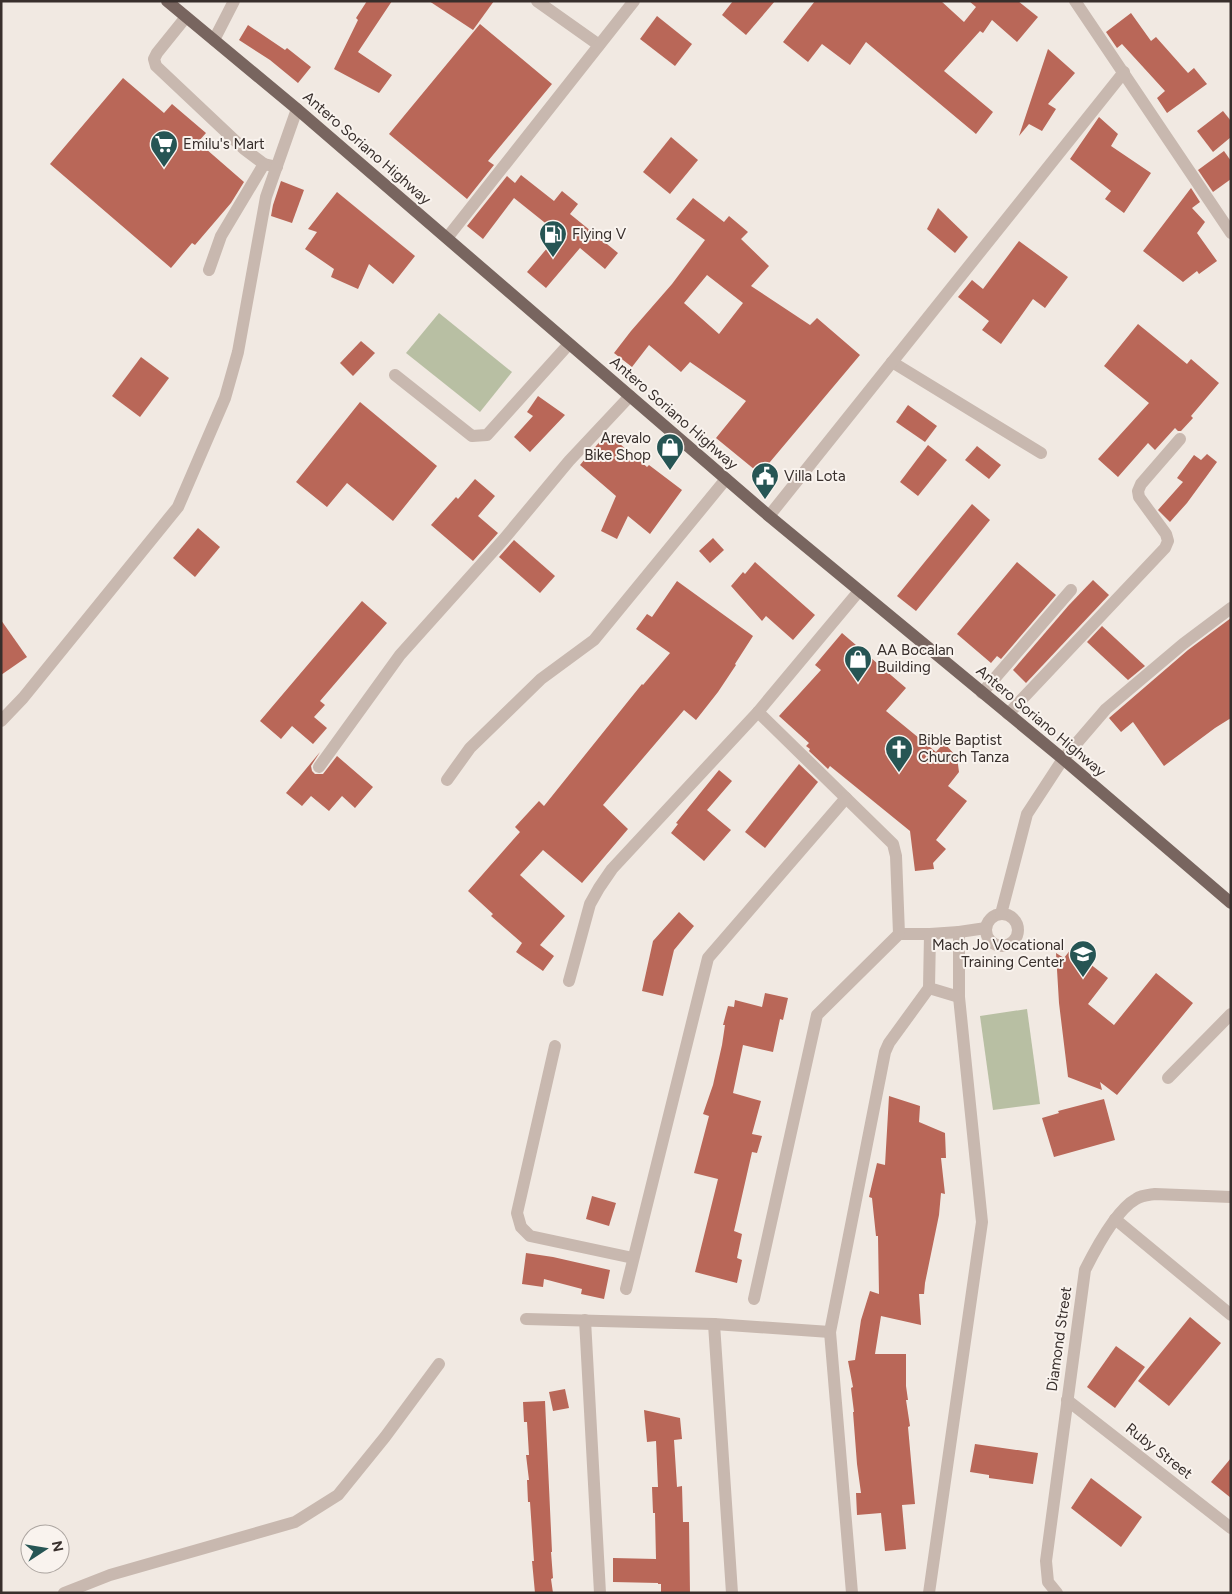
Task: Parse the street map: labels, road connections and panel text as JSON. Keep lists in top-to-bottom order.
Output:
{
  "streets": {
    "main road": ["Antero Soriano Highway"],
    "street": ["Diamond Street", "Ruby Street"]
  },
  "crossings": [
    ["Diamond Street", "Ruby Street"]
  ],
  "places": {
    "supermarket": ["Emilu's Mart"],
    "fuel station": ["Flying V"],
    "shop": ["Arevalo Bike Shop", "AA Bocalan Building"],
    "public building": ["Villa Lota"],
    "church": ["Bible Baptist Church Tanza"],
    "school or university": ["Mach Jo Vocational Training Center"]
  },
  "north": "right"
}
